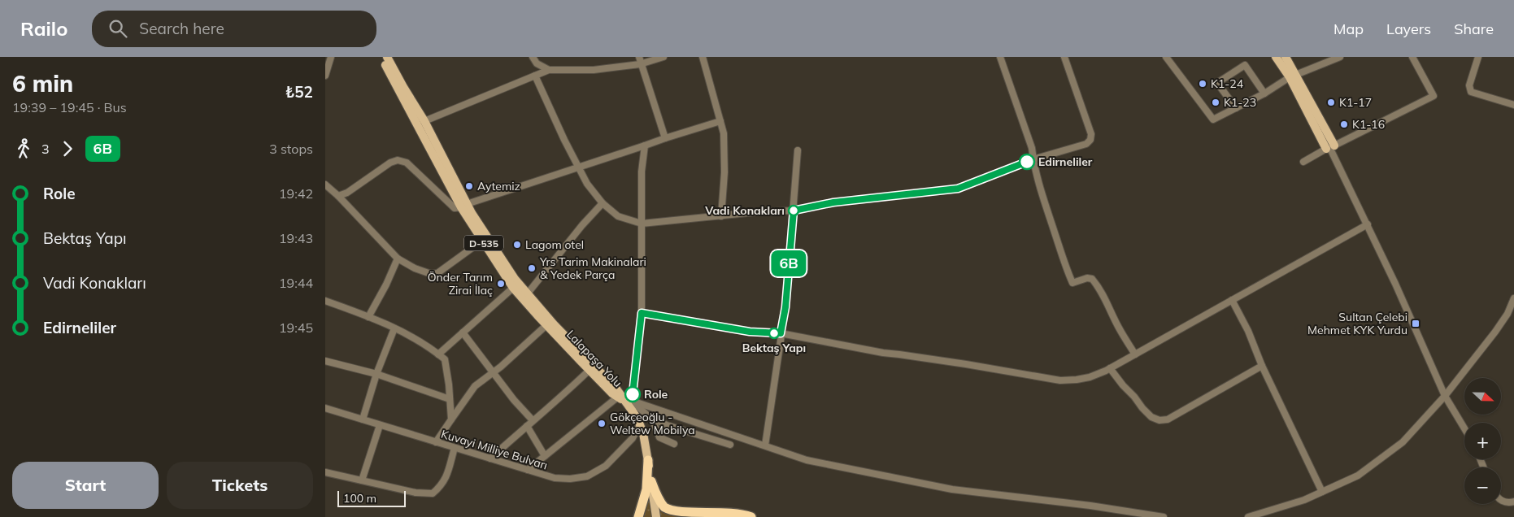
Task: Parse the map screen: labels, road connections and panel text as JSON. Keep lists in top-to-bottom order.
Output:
{
  "streets": {
    "main road": ["D-535", "Lalapaşa Yolu"],
    "street": ["Kuvayi Milliye Bulvarı"]
  },
  "crossings": [
    ["D-535", "Lalapaşa Yolu"],
    ["D-535", "Kuvayi Milliye Bulvarı"]
  ],
  "places": {
    "other": [
      "K1-24",
      "K1-23",
      "K1-17",
      "K1-16",
      "Edirneliler",
      "Aytemiz",
      "Vadi Konakları",
      "Lagom otel",
      "Yrs Tarim Makinalari & Yedek Parça",
      "Önder Tarım Zirai İlaç",
      "Bektaş Yapı",
      "Role",
      "Gökçeoğlu - Weltew Mobilya"
    ],
    "transit": ["Sultan Çelebi Mehmet KYK Yurdu"]
  },
  "lines": ["bus line 6B"],
  "scale_bar": "100 m",
  "north": "right",
  "page": {
    "header": "Railo",
    "search": "Search here",
    "nav": ["Map", "Layers", "Share"],
    "heading": ["6 min", "19:39 – 19:45 · Bus", "₺52"],
    "on_map": "6B",
    "legs": ["3", "6B", "3 stops"],
    "list": [
      {
        "name": "Role",
        "value": "19:42"
      },
      {
        "name": "Bektaş Yapı",
        "value": "19:43"
      },
      {
        "name": "Vadi Konakları",
        "value": "19:44"
      },
      {
        "name": "Edirneliler",
        "value": "19:45"
      }
    ],
    "map_buttons": ["+", "−"],
    "buttons": ["Start", "Tickets"],
    "scale": "100 m"
  }
}
